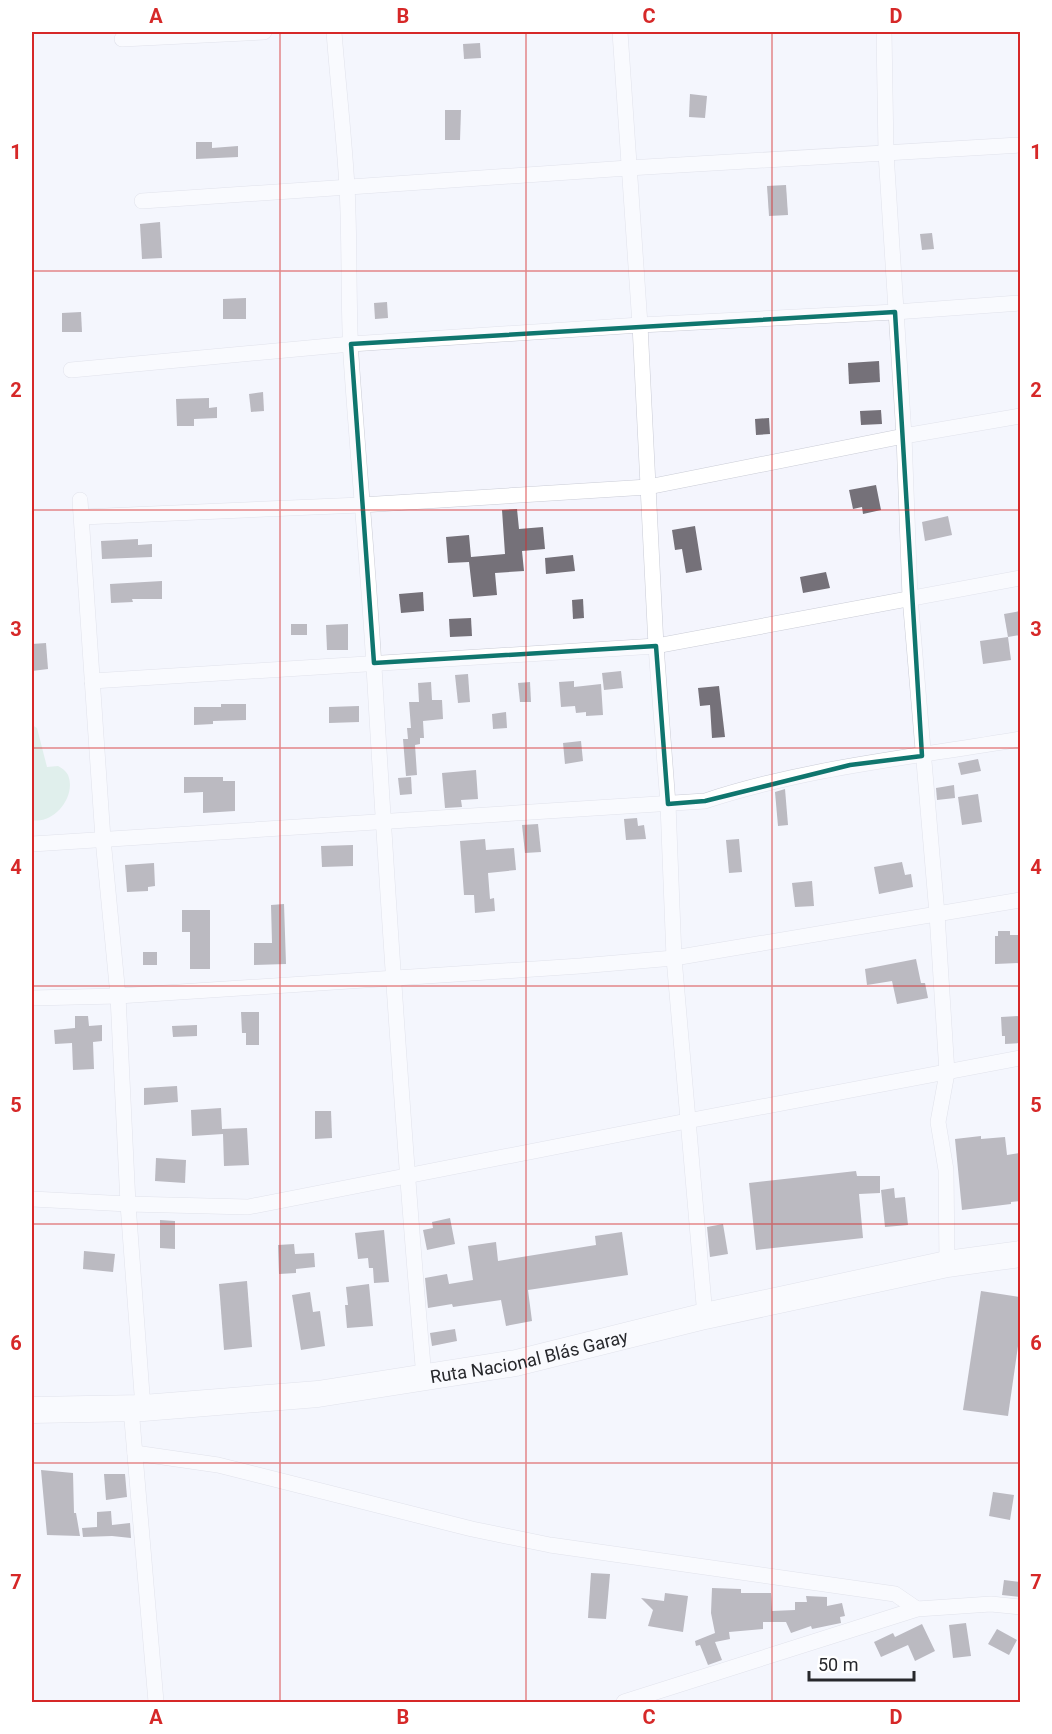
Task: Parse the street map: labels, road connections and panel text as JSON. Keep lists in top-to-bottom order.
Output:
{
  "streets": {
    "highway": ["Ruta Nacional Blás Garay"]
  },
  "scale_bar": "50 m",
  "grid": {
    "columns": [
      "A",
      "B",
      "C",
      "D"
    ],
    "rows": [
      "1",
      "2",
      "3",
      "4",
      "5",
      "6",
      "7"
    ]
  }
}
